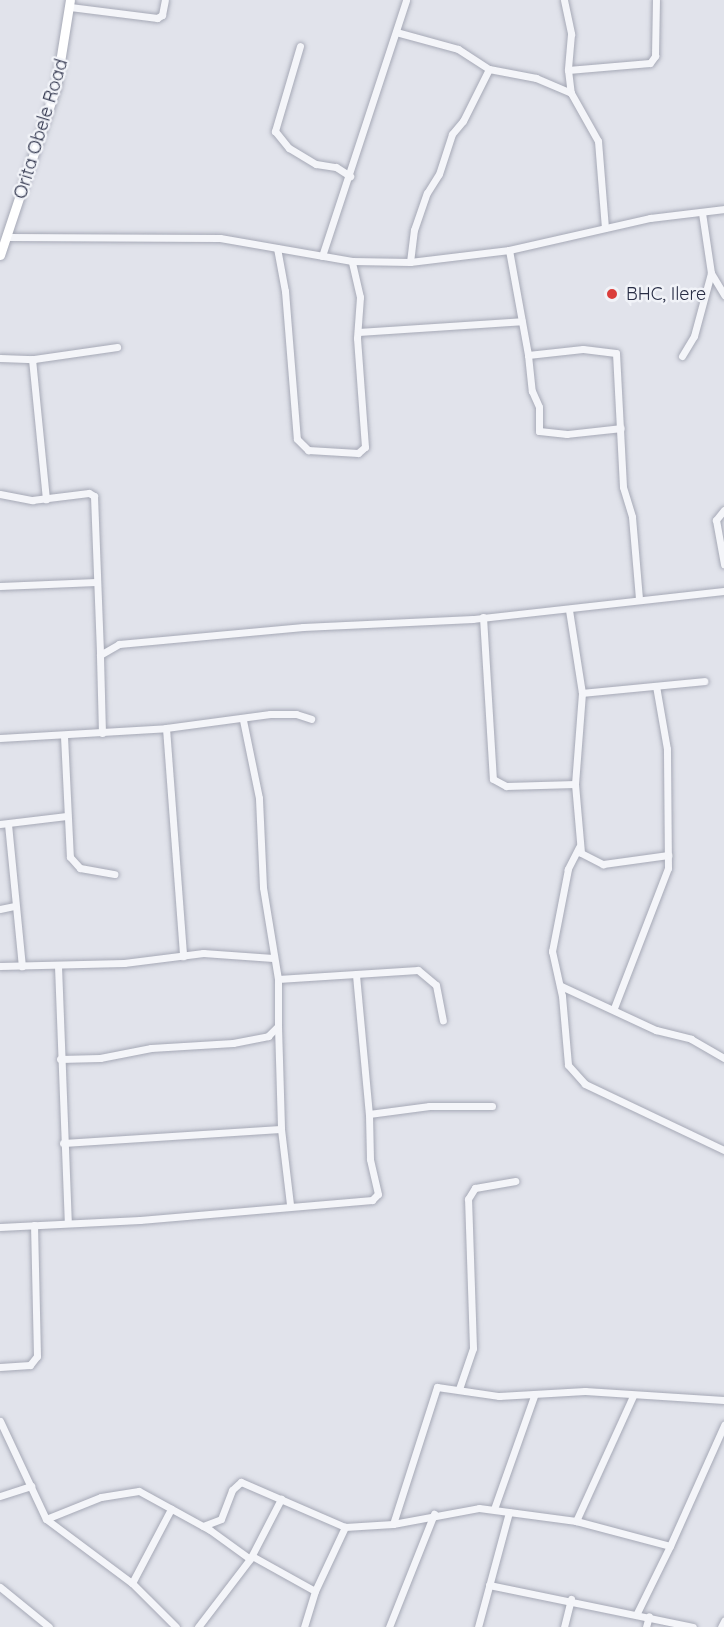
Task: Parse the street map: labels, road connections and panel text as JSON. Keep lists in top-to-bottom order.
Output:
{
  "streets": {
    "main road": ["Orita Obele Road"]
  },
  "places": ["BHC, Ilere"]
}
